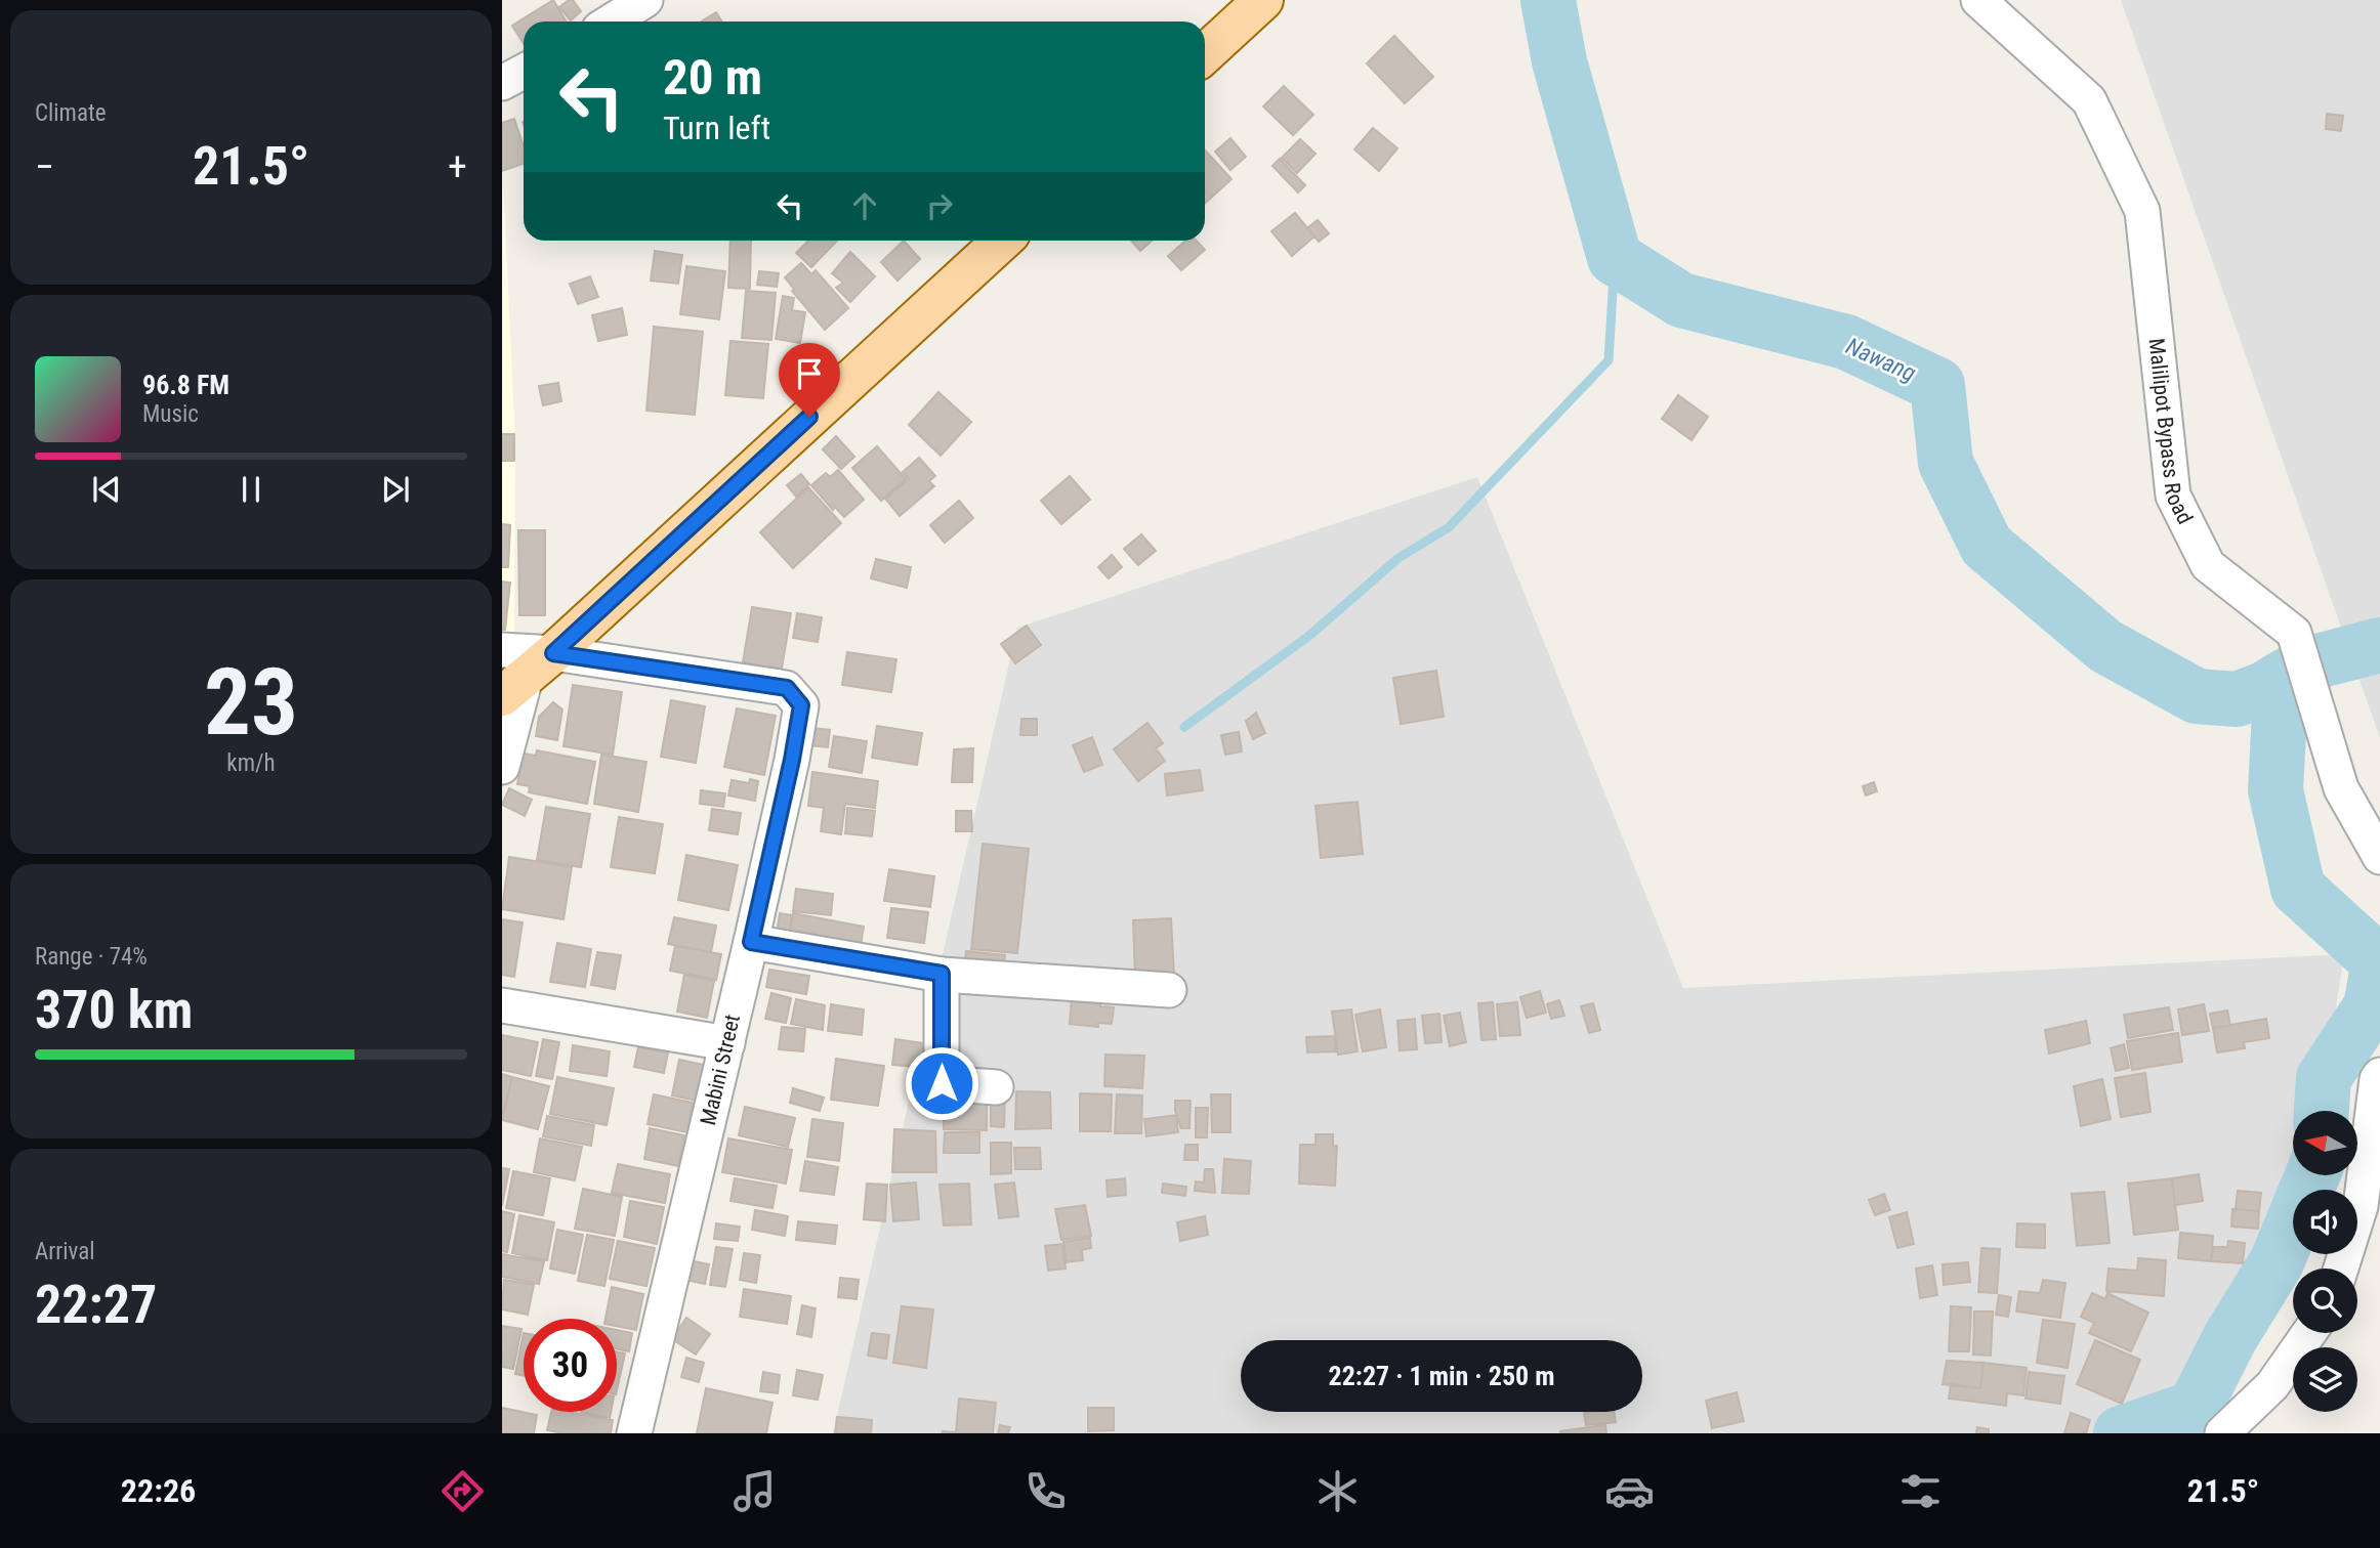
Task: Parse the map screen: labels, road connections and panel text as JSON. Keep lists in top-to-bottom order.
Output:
{
  "streets": {
    "street": ["Malilipot Bypass Road", "Mabini Street"]
  },
  "water": ["Nawang"],
  "north": "left",
  "page": {
    "tile": [
      "Climate",
      ["23", "km/h"],
      ["Range · 74%", "370 km"],
      ["Arrival", "22:27"]
    ],
    "turn": ["20 m", "Turn left"],
    "heat": ["−", "21.5°", "+"],
    "song": ["96.8 FM", "Music"],
    "limit": "30",
    "trip": "22:27 · 1 min · 250 m",
    "tabs": ["22:26", "21.5°"]
  }
}
